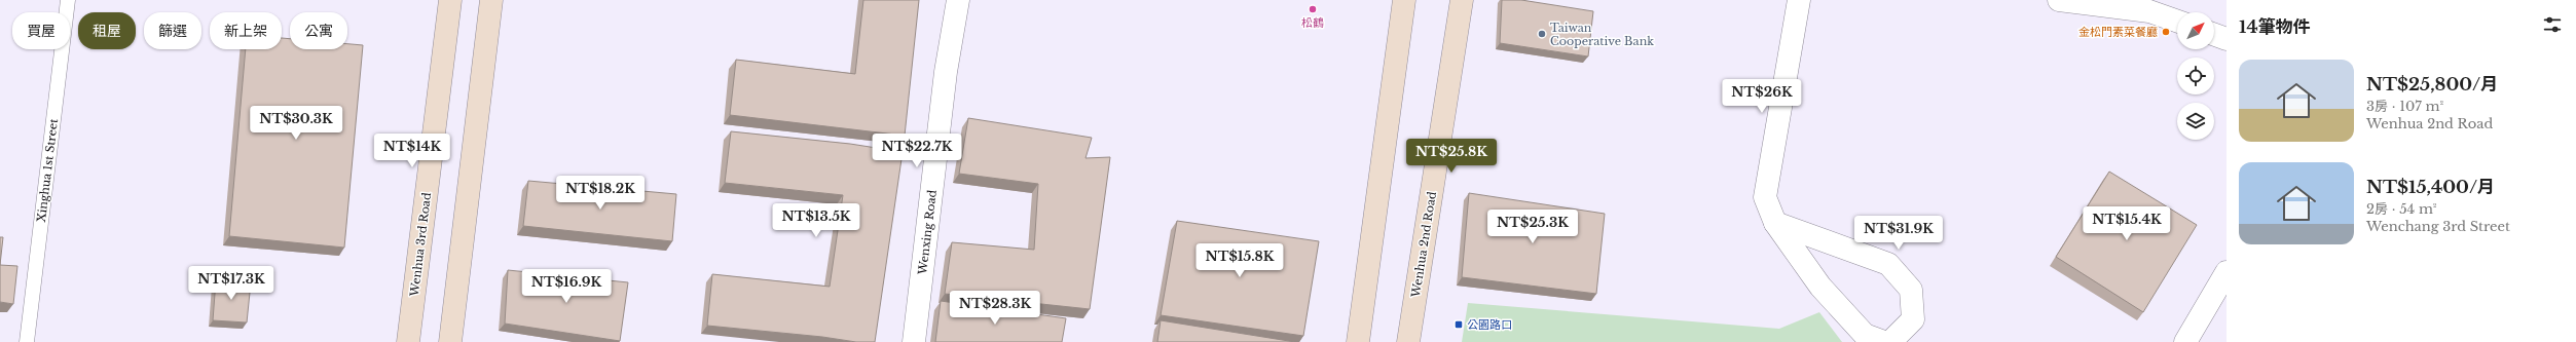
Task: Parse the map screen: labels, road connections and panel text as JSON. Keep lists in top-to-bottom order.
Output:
{
  "streets": {
    "street": ["Wenxing Road", "Wenhua 3rd Road", "Wenhua 2nd Road"],
    "lane": ["Xinghua 1st Street"]
  },
  "places": {
    "other": ["松鶴", "金松門素菜餐廳", "Taiwan Cooperative Bank"],
    "transit": ["公園路口"]
  },
  "north": "top right",
  "page": {
    "heading": "14筆物件",
    "chip": [
      "買屋",
      "租屋",
      "篩選",
      "新上架",
      "公寓"
    ],
    "list": [
      {
        "name": "NT$25,800/月",
        "note": "3房 · 107 m² · Wenhua 2nd Road"
      },
      {
        "name": "NT$15,400/月",
        "note": "2房 · 54 m² · Wenchang 3rd Street"
      }
    ],
    "price": [
      "NT$26K",
      "NT$30.3K",
      "NT$14K",
      "NT$22.7K",
      "NT$25.8K",
      "NT$18.2K",
      "NT$13.5K",
      "NT$15.4K",
      "NT$25.3K",
      "NT$31.9K",
      "NT$15.8K",
      "NT$17.3K",
      "NT$16.9K",
      "NT$28.3K"
    ]
  }
}
